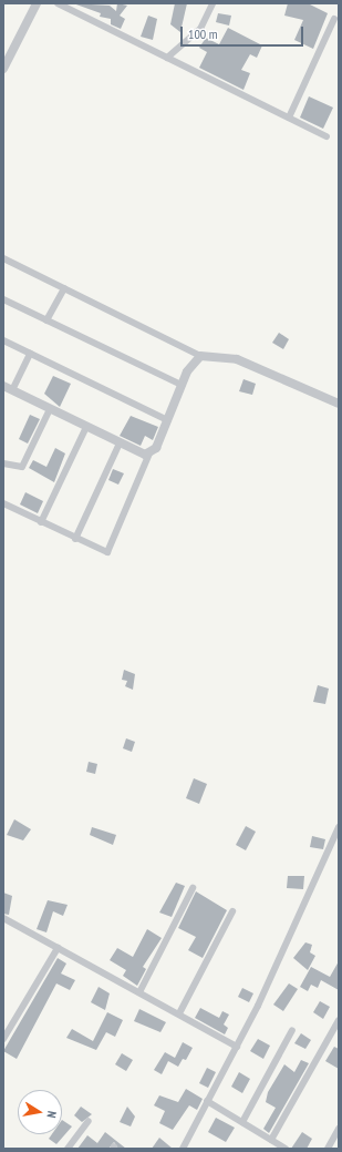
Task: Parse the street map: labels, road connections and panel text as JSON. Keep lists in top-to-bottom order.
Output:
{
  "scale_bar": "100 m",
  "north": "right"
}
